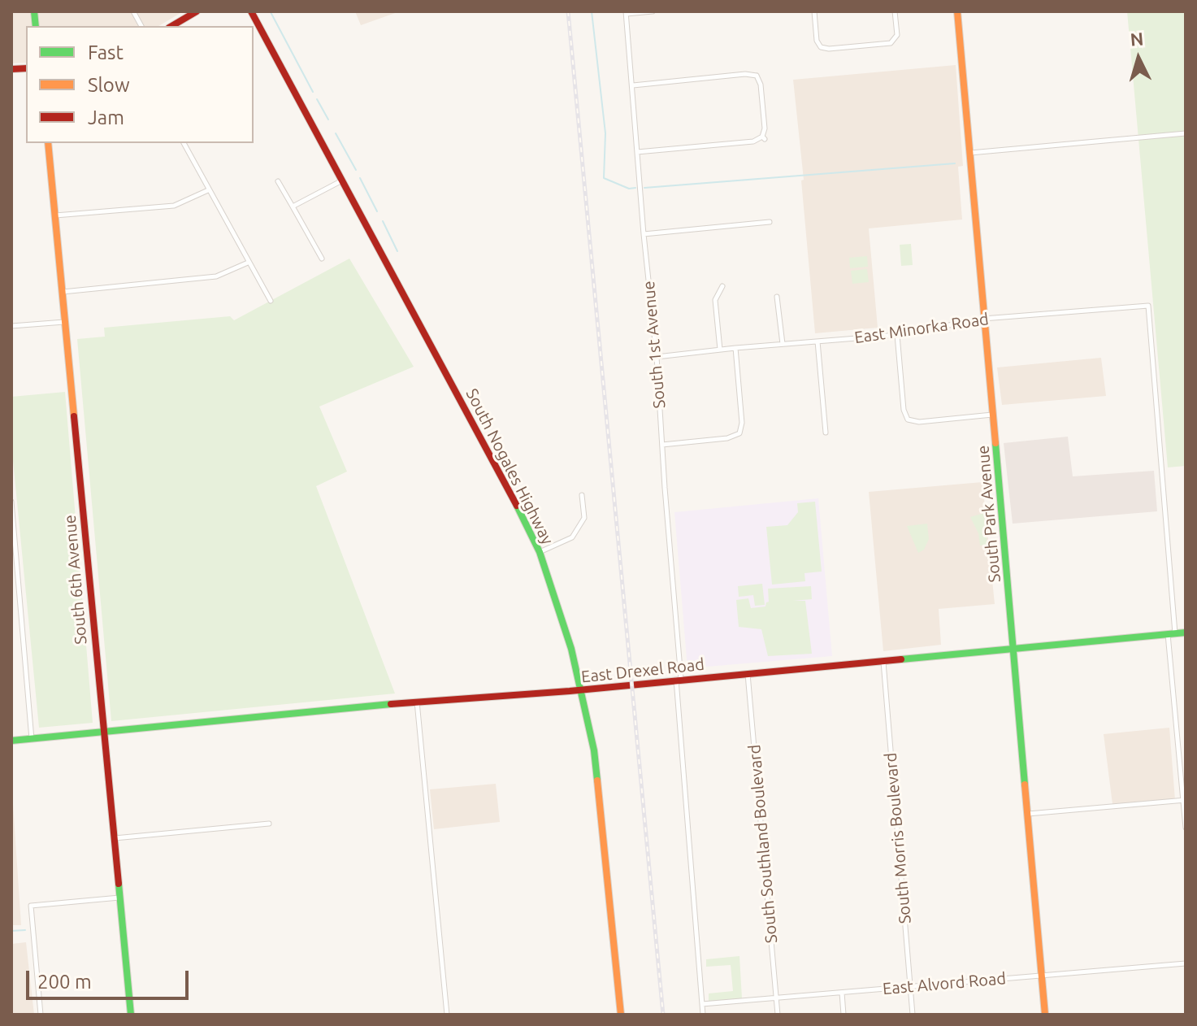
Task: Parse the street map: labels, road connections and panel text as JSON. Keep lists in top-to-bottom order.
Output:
{
  "streets": {
    "street": [
      "East Minorka Road",
      "South 1st Avenue",
      "South Nogales Highway",
      "South Park Avenue",
      "South 6th Avenue",
      "East Drexel Road",
      "South Morris Boulevard",
      "South Southland Boulevard",
      "East Alvord Road"
    ]
  },
  "crossings": [
    ["East Minorka Road", "South 1st Avenue"],
    ["East Minorka Road", "South Park Avenue"],
    ["East Minorka Road", "East Drexel Road"],
    ["South 1st Avenue", "East Drexel Road"],
    ["South 1st Avenue", "East Alvord Road"],
    ["South Nogales Highway", "East Drexel Road"],
    ["South Park Avenue", "East Drexel Road"],
    ["South Park Avenue", "East Alvord Road"],
    ["South 6th Avenue", "East Drexel Road"],
    ["East Drexel Road", "South Morris Boulevard"],
    ["East Drexel Road", "South Southland Boulevard"],
    ["South Morris Boulevard", "East Alvord Road"],
    ["South Southland Boulevard", "East Alvord Road"]
  ],
  "legend": ["Fast", "Slow", "Jam"],
  "scale_bar": "200 m",
  "north": "top"
}
